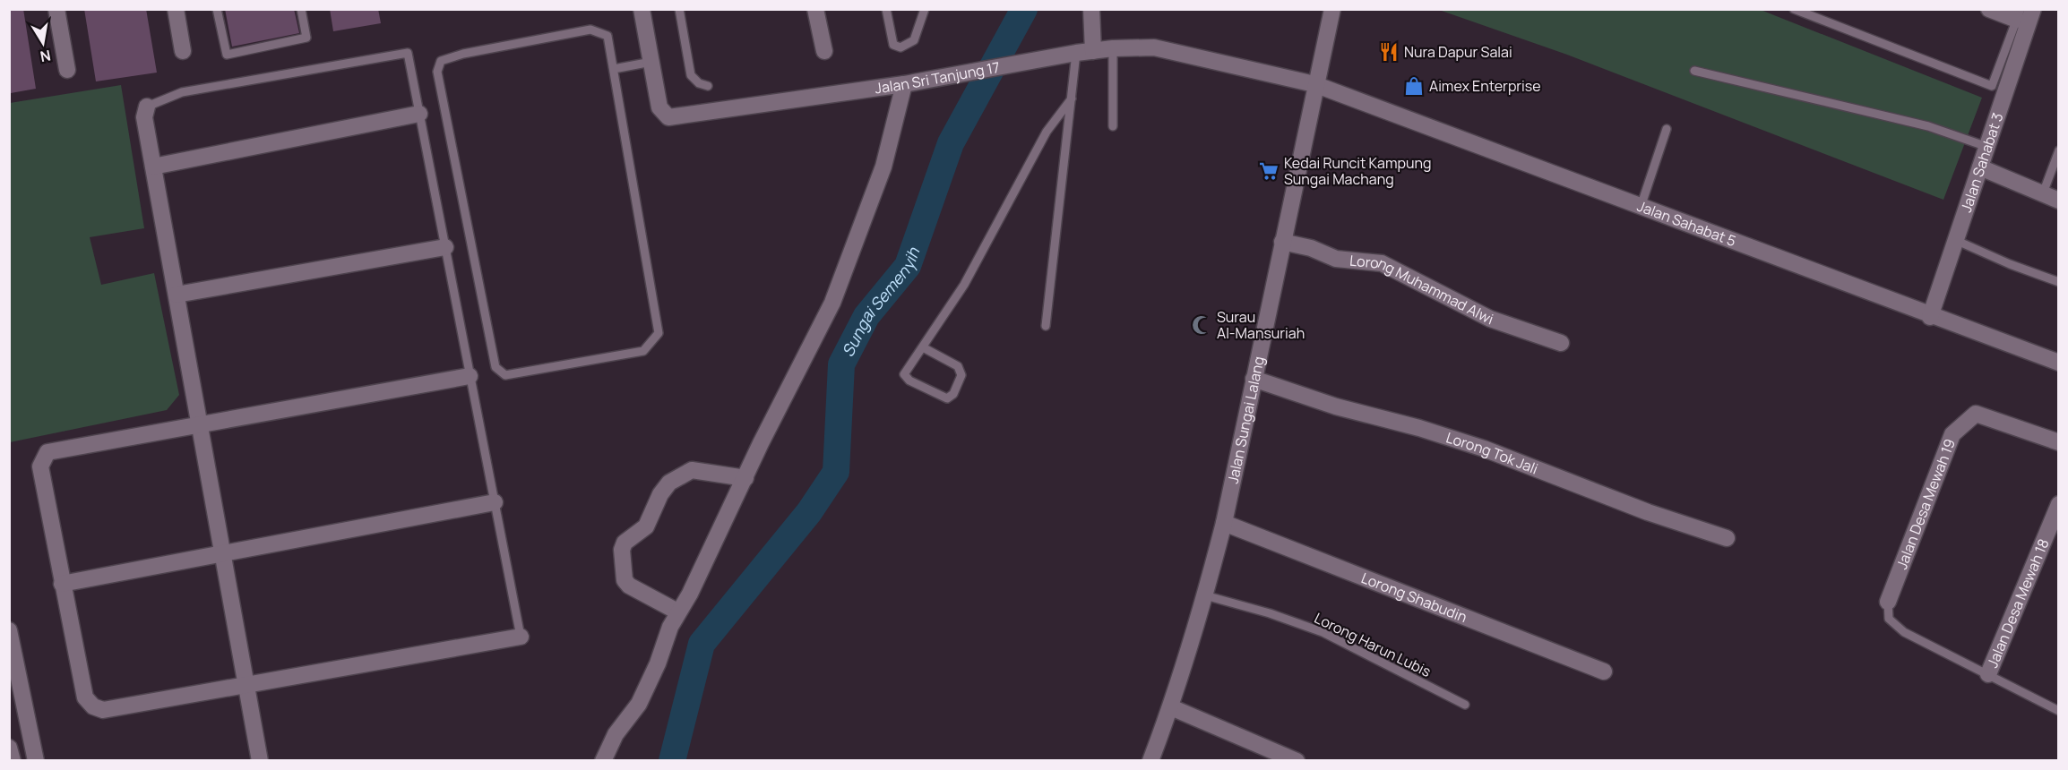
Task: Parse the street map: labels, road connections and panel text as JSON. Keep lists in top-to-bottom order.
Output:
{
  "streets": {
    "street": [
      "Jalan Sri Tanjung 17",
      "Jalan Sahabat 3",
      "Jalan Sahabat 5",
      "Lorong Muhammad Alwi",
      "Jalan Sungai Lalang",
      "Lorong Tok Jali",
      "Jalan Desa Mewah 19",
      "Lorong Shabudin",
      "Jalan Desa Mewah 18"
    ],
    "lane": ["Lorong Harun Lubis"]
  },
  "crossings": [
    ["Jalan Sri Tanjung 17", "Jalan Sahabat 5"],
    ["Jalan Sri Tanjung 17", "Jalan Sungai Lalang"],
    ["Jalan Sahabat 3", "Jalan Sahabat 5"],
    ["Jalan Sahabat 5", "Jalan Sungai Lalang"],
    ["Lorong Muhammad Alwi", "Jalan Sungai Lalang"],
    ["Jalan Sungai Lalang", "Lorong Tok Jali"],
    ["Jalan Sungai Lalang", "Lorong Shabudin"],
    ["Jalan Sungai Lalang", "Lorong Harun Lubis"]
  ],
  "water": ["Sungai Semenyih"],
  "places": {
    "restaurant": ["Nura Dapur Salai"],
    "shop": ["Aimex Enterprise"],
    "supermarket": ["Kedai Runcit Kampung Sungai Machang"],
    "mosque": ["Surau Al-Mansuriah"]
  },
  "north": "bottom"
}
